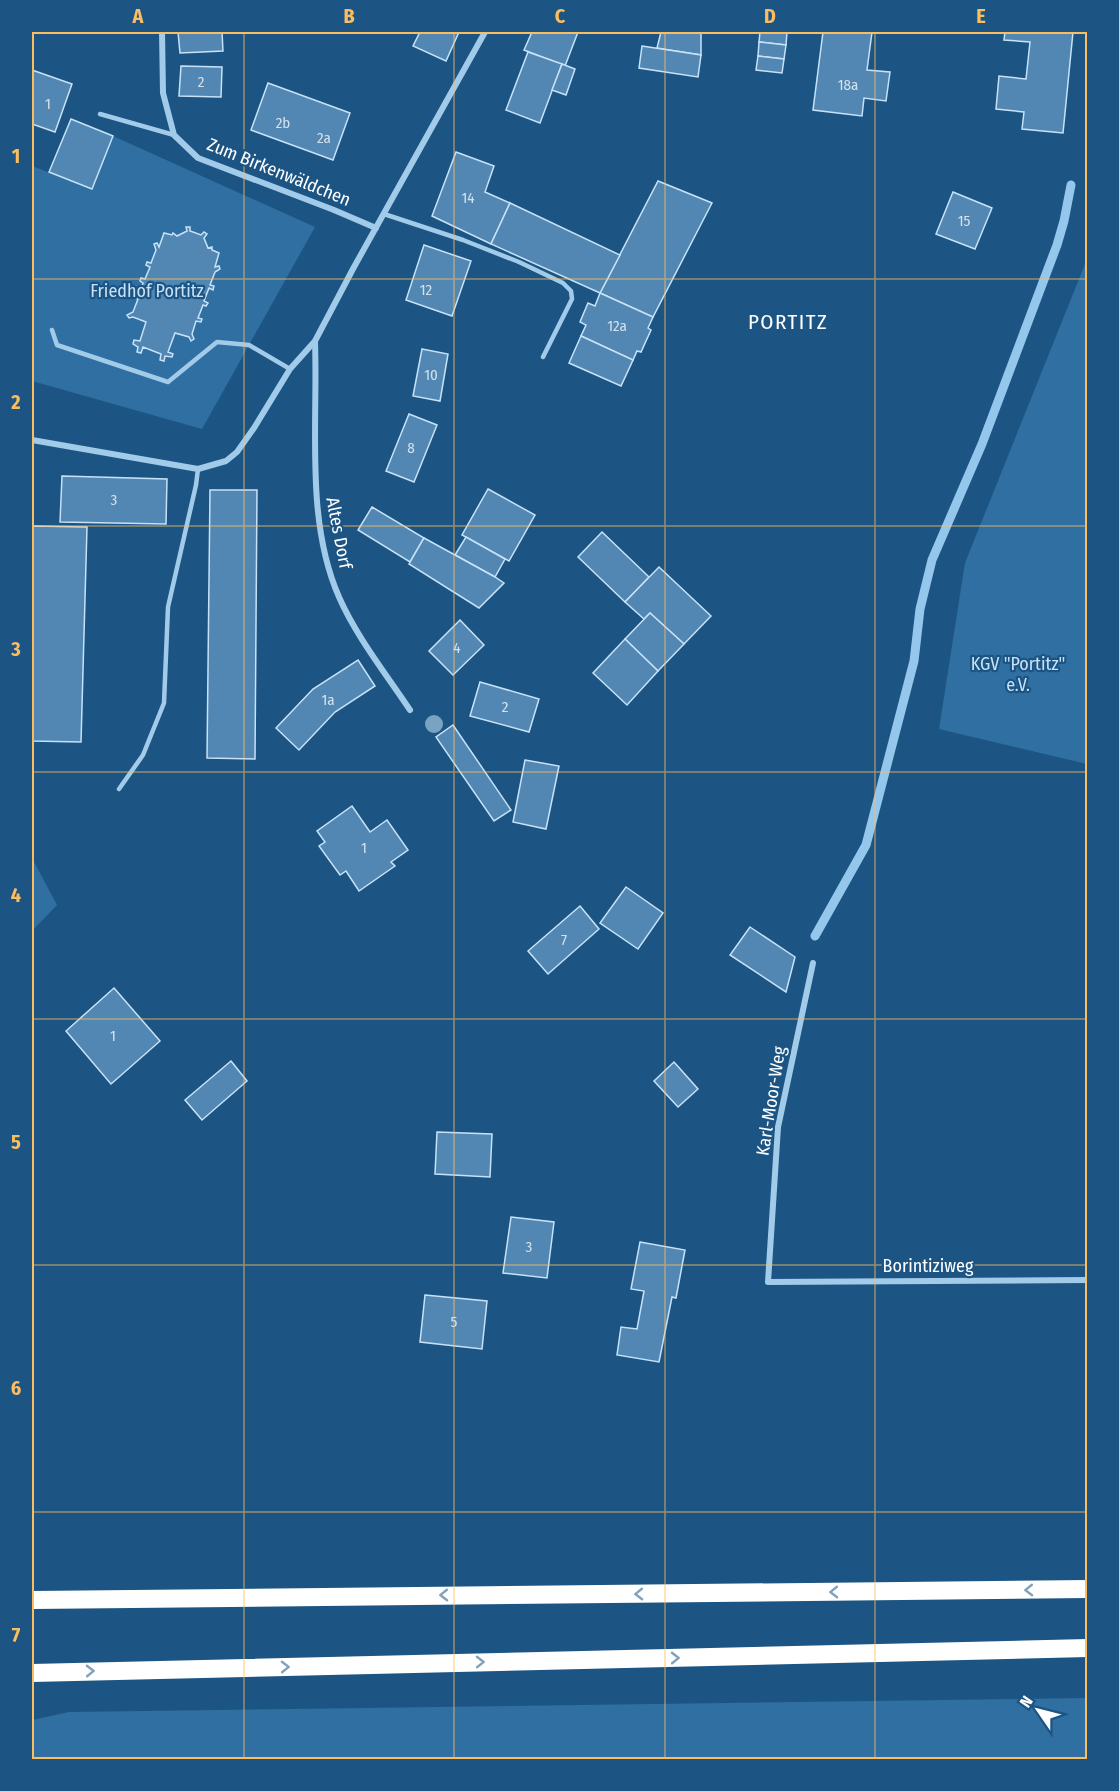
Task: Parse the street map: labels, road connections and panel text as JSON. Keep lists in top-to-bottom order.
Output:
{
  "streets": {
    "street": [
      "Zum Birkenwäldchen",
      "Altes Dorf",
      "Karl-Moor-Weg",
      "Borintiziweg"
    ]
  },
  "crossings": [
    ["Zum Birkenwäldchen", "Altes Dorf"],
    ["Karl-Moor-Weg", "Borintiziweg"]
  ],
  "districts": ["PORTITZ"],
  "parks": ["Friedhof Portitz", "KGV \"Portitz\" e.V."],
  "house_numbers": [
    "2",
    "18a",
    "1",
    "2b",
    "2a",
    "14",
    "15",
    "12",
    "12a",
    "10",
    "8",
    "3",
    "4",
    "1a",
    "2",
    "1",
    "7",
    "1",
    "3",
    "5"
  ],
  "north": "top left",
  "grid": {
    "columns": [
      "A",
      "B",
      "C",
      "D",
      "E"
    ],
    "rows": [
      "1",
      "2",
      "3",
      "4",
      "5",
      "6",
      "7"
    ]
  }
}
